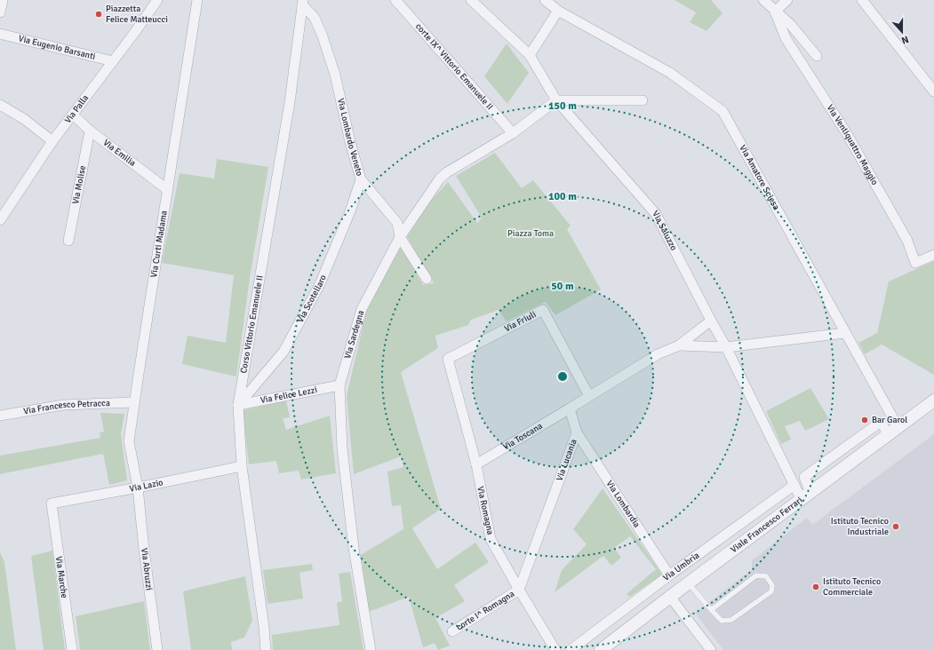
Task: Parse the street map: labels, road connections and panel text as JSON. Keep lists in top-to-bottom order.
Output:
{
  "streets": {
    "street": [
      "Via Eugenio Barsanti",
      "corte IX^ Vittorio Emanuele II",
      "Via Palla",
      "Via Lombardo Veneto",
      "Via Ventiquattro Maggio",
      "Via Emilia",
      "Via Amatore Sciesa",
      "Via Molise",
      "Via Saluzzo",
      "Via Curti Madama",
      "Via Scotellaro",
      "Via Friuli",
      "Corso Vittorio Emanuele II",
      "Via Sardegna",
      "Via Felice Lezzi",
      "Via Francesco Petracca",
      "Via Toscana",
      "Via Lucania",
      "Via Lazio",
      "Via Lombardia",
      "Via Romagna",
      "Viale Francesco Ferrari",
      "Via Umbria",
      "Via Abruzzi",
      "Via Marche",
      "corte I^ Romagna"
    ]
  },
  "crossings": [
    ["Via Eugenio Barsanti", "Via Palla"],
    ["corte IX^ Vittorio Emanuele II", "Via Sardegna"],
    ["Via Palla", "Via Emilia"],
    ["Via Lombardo Veneto", "Via Scotellaro"],
    ["Via Lombardo Veneto", "Corso Vittorio Emanuele II"],
    ["Via Lombardo Veneto", "Via Sardegna"],
    ["Via Emilia", "Via Molise"],
    ["Via Emilia", "Via Curti Madama"],
    ["Via Amatore Sciesa", "Viale Francesco Ferrari"],
    ["Via Saluzzo", "Via Sardegna"],
    ["Via Saluzzo", "Viale Francesco Ferrari"],
    ["Via Saluzzo", "Via Umbria"],
    ["Via Curti Madama", "Via Francesco Petracca"],
    ["Via Curti Madama", "Via Lazio"],
    ["Via Curti Madama", "Via Abruzzi"],
    ["Via Scotellaro", "Corso Vittorio Emanuele II"],
    ["Via Scotellaro", "Via Felice Lezzi"],
    ["Via Friuli", "Via Romagna"],
    ["Corso Vittorio Emanuele II", "Via Felice Lezzi"],
    ["Corso Vittorio Emanuele II", "Via Lazio"],
    ["Via Sardegna", "Via Felice Lezzi"],
    ["Via Toscana", "Via Lucania"],
    ["Via Toscana", "Via Romagna"],
    ["Via Lucania", "Via Lombardia"],
    ["Via Lucania", "Via Romagna"],
    ["Via Lucania", "corte I^ Romagna"],
    ["Via Lazio", "Via Abruzzi"],
    ["Via Lazio", "Via Marche"],
    ["Via Lombardia", "Via Umbria"],
    ["Via Romagna", "corte I^ Romagna"]
  ],
  "parks": ["Piazza Toma"],
  "places": [
    "Piazzetta Felice Matteucci",
    "Bar Garol",
    "Istituto Tecnico Industriale",
    "Istituto Tecnico Commerciale"
  ],
  "north": "bottom",
  "rings": ["150 m", "100 m", "50 m"]
}
